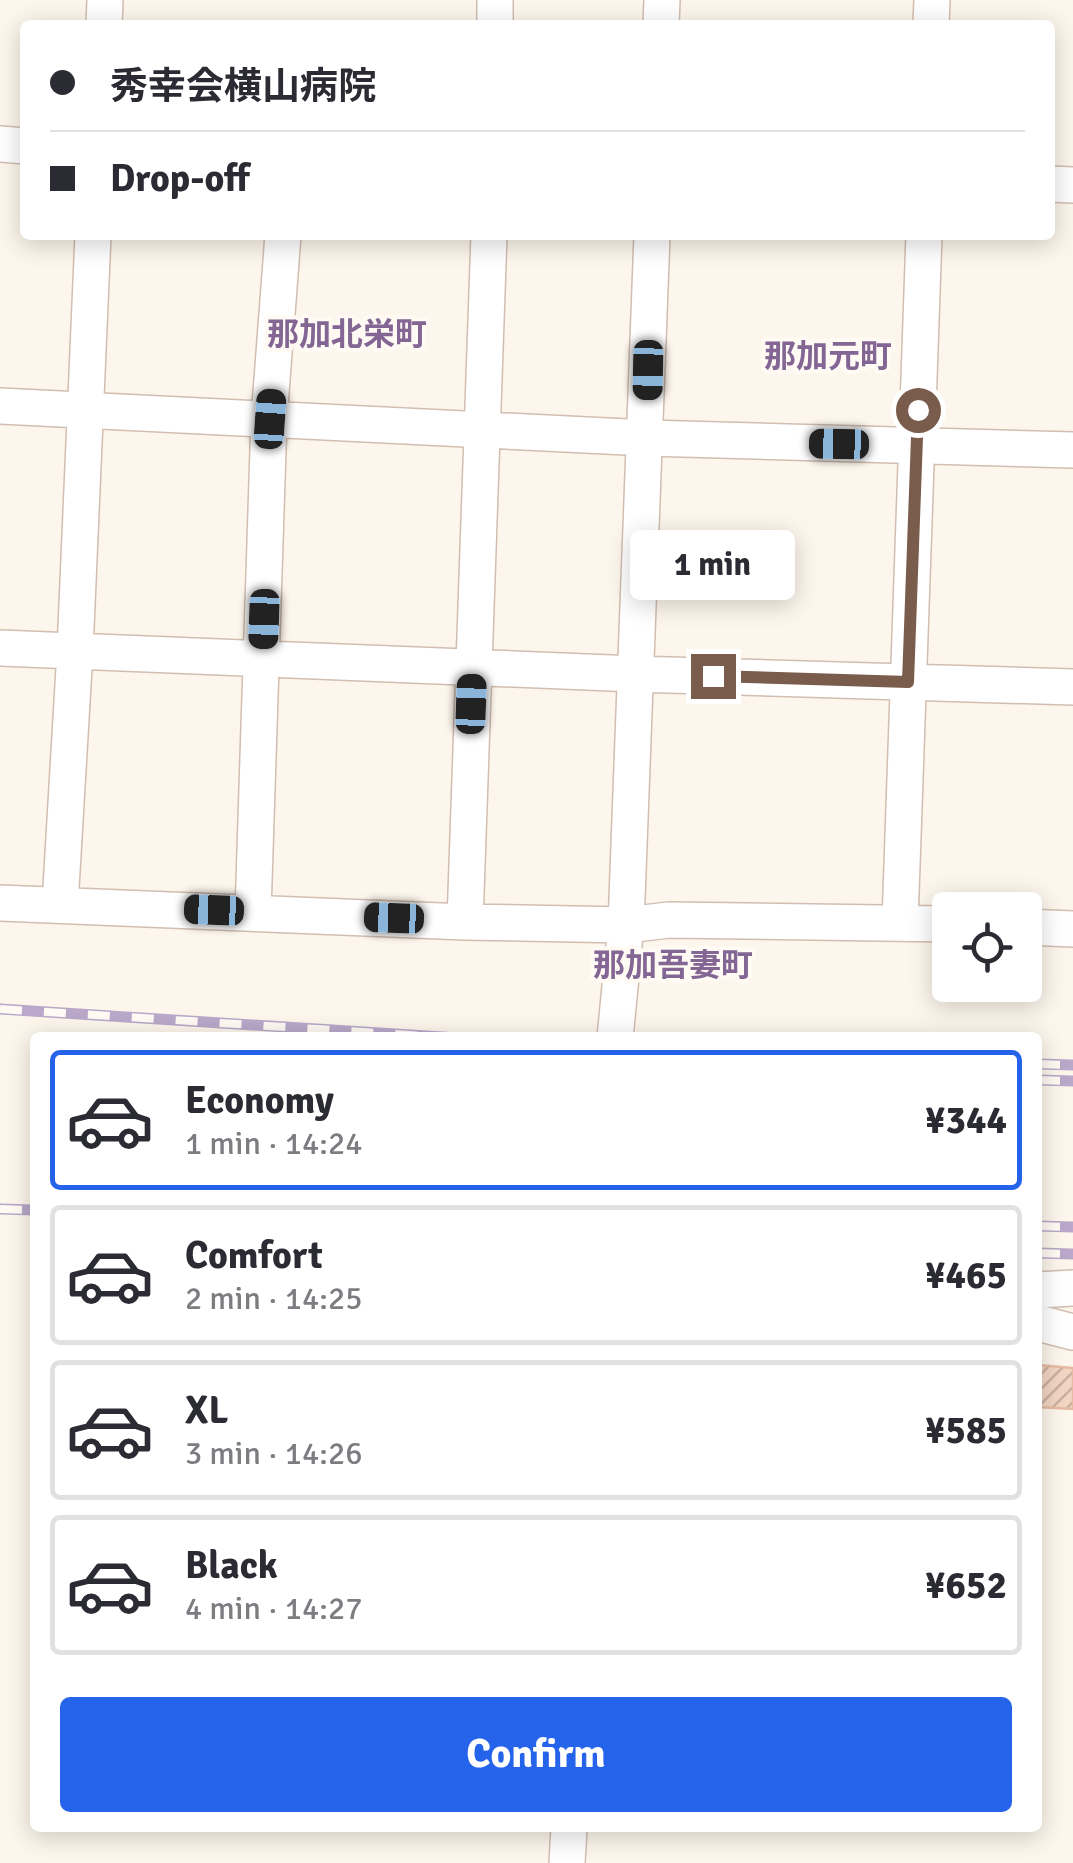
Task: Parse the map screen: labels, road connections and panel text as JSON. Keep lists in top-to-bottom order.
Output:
{
  "districts": ["那加北栄町", "那加元町", "那加吾妻町"],
  "page": {
    "banner": ["秀幸会横山病院", "Drop-off"],
    "bubble": "1 min",
    "list": [
      {
        "name": "Economy",
        "note": "1 min · 14:24",
        "value": "¥344"
      },
      {
        "name": "Comfort",
        "note": "2 min · 14:25",
        "value": "¥465"
      },
      {
        "name": "XL",
        "note": "3 min · 14:26",
        "value": "¥585"
      },
      {
        "name": "Black",
        "note": "4 min · 14:27",
        "value": "¥652"
      }
    ],
    "buttons": "Confirm"
  }
}
